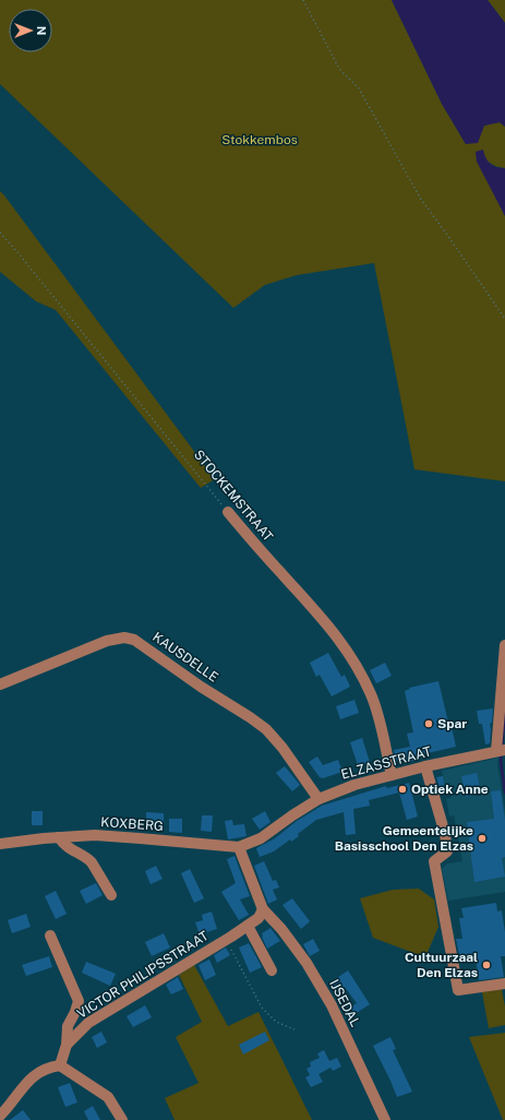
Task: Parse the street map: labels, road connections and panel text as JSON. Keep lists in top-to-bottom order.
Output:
{
  "streets": {
    "street": [
      "STOCKEMSTRAAT",
      "KAUSDELLE",
      "ELZASSTRAAT",
      "KOXBERG",
      "VICTOR PHILIPSSTRAAT",
      "IJSEDAL"
    ]
  },
  "crossings": [
    ["STOCKEMSTRAAT", "ELZASSTRAAT"],
    ["KAUSDELLE", "ELZASSTRAAT"],
    ["ELZASSTRAAT", "KOXBERG"],
    ["VICTOR PHILIPSSTRAAT", "IJSEDAL"]
  ],
  "parks": ["Stokkembos"],
  "places": [
    "Spar",
    "Optiek Anne",
    "Gemeentelijke Basisschool Den Elzas",
    "Cultuurzaal Den Elzas"
  ],
  "north": "right"
}
